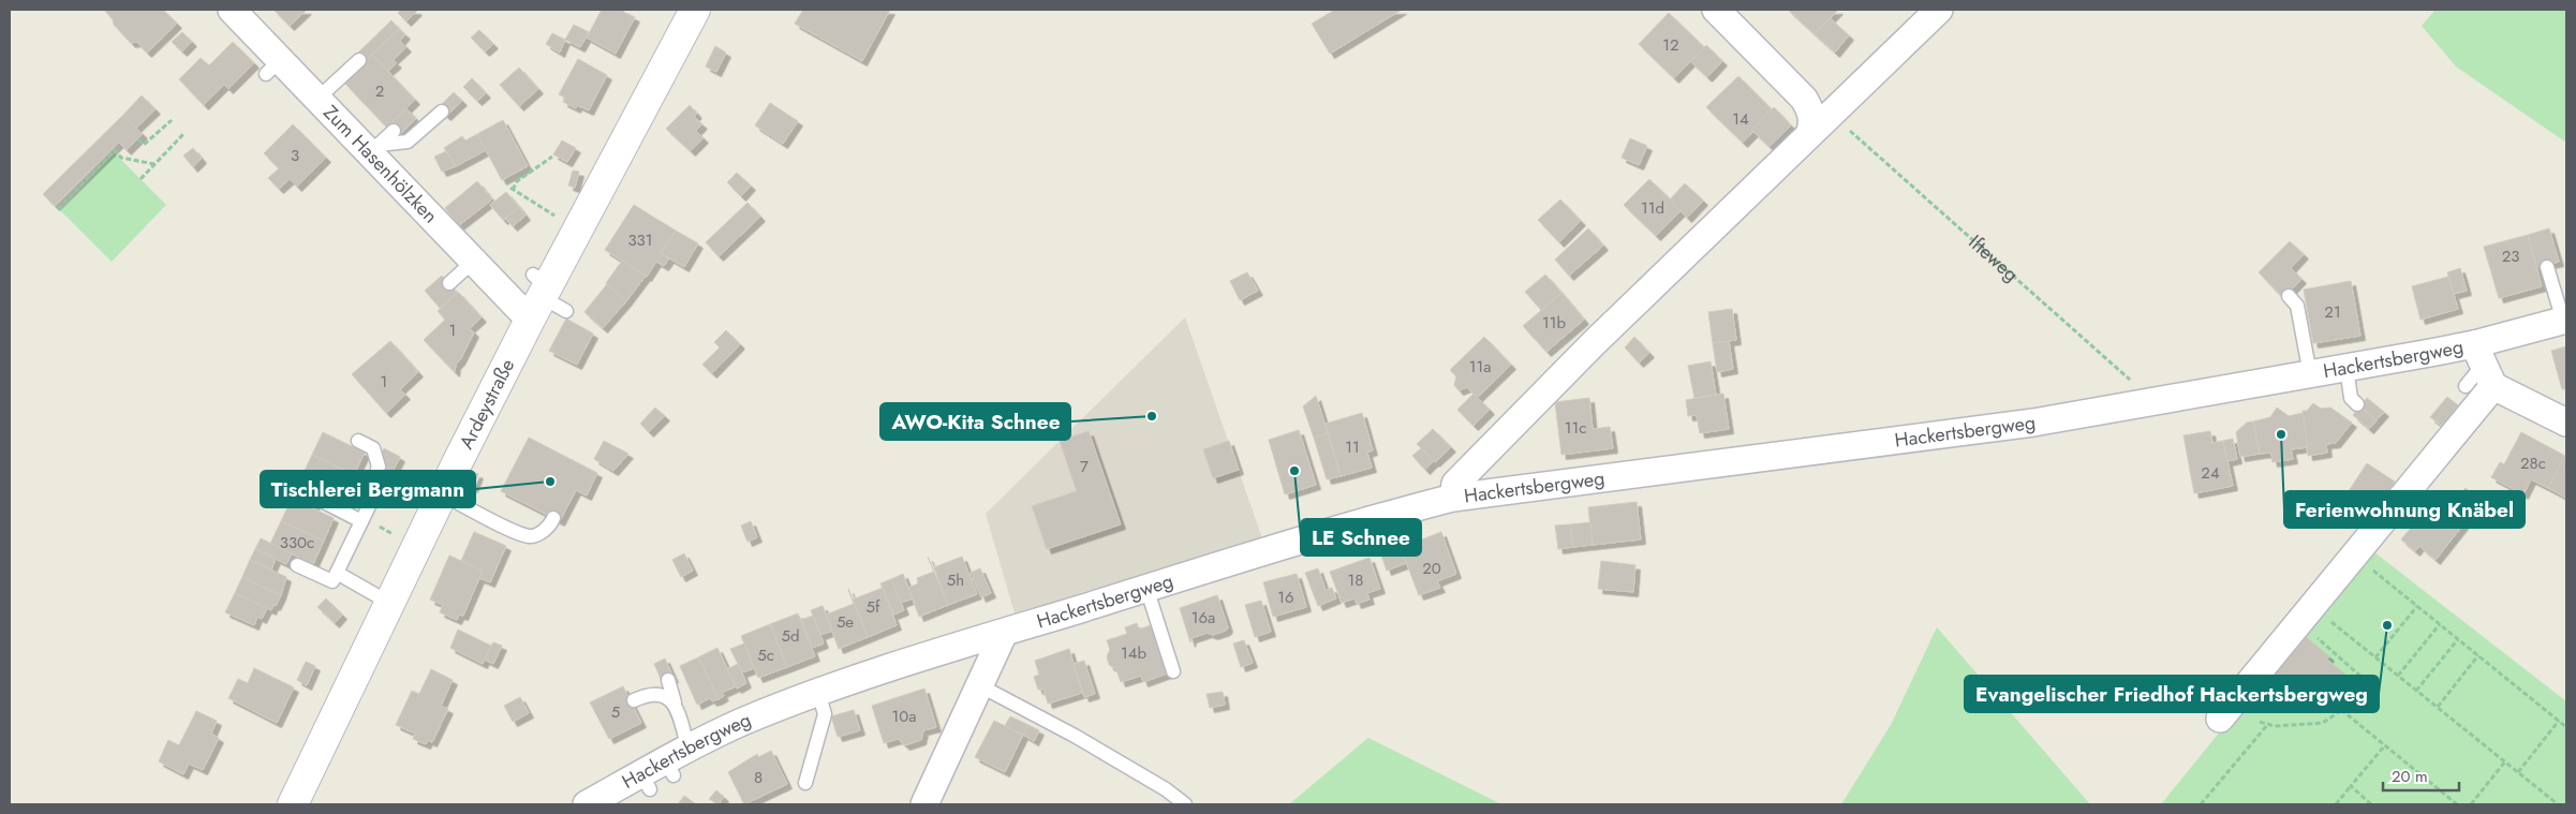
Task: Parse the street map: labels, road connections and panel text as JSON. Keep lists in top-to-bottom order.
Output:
{
  "streets": {
    "main road": ["Ardeystraße"],
    "street": ["Zum Hasenhölzken", "Hackertsbergweg"],
    "path": ["Ifteweg"]
  },
  "crossings": [
    ["Zum Hasenhölzken", "Ardeystraße"],
    ["Ifteweg", "Hackertsbergweg"]
  ],
  "places": [
    "AWO-Kita Schnee",
    "Ferienwohnung Knäbel",
    "LE Schnee",
    "Tischlerei Bergmann",
    "Evangelischer Friedhof Hackertsbergweg"
  ],
  "house_numbers": [
    "12",
    "2",
    "14",
    "3",
    "11d",
    "331",
    "23",
    "21",
    "11b",
    "1",
    "11a",
    "1",
    "11c",
    "11",
    "28c",
    "7",
    "24",
    "330c",
    "20",
    "5h",
    "18",
    "16",
    "5f",
    "16a",
    "5e",
    "5d",
    "14b",
    "5c",
    "5",
    "10a",
    "8"
  ],
  "scale_bar": "20 m"
}
